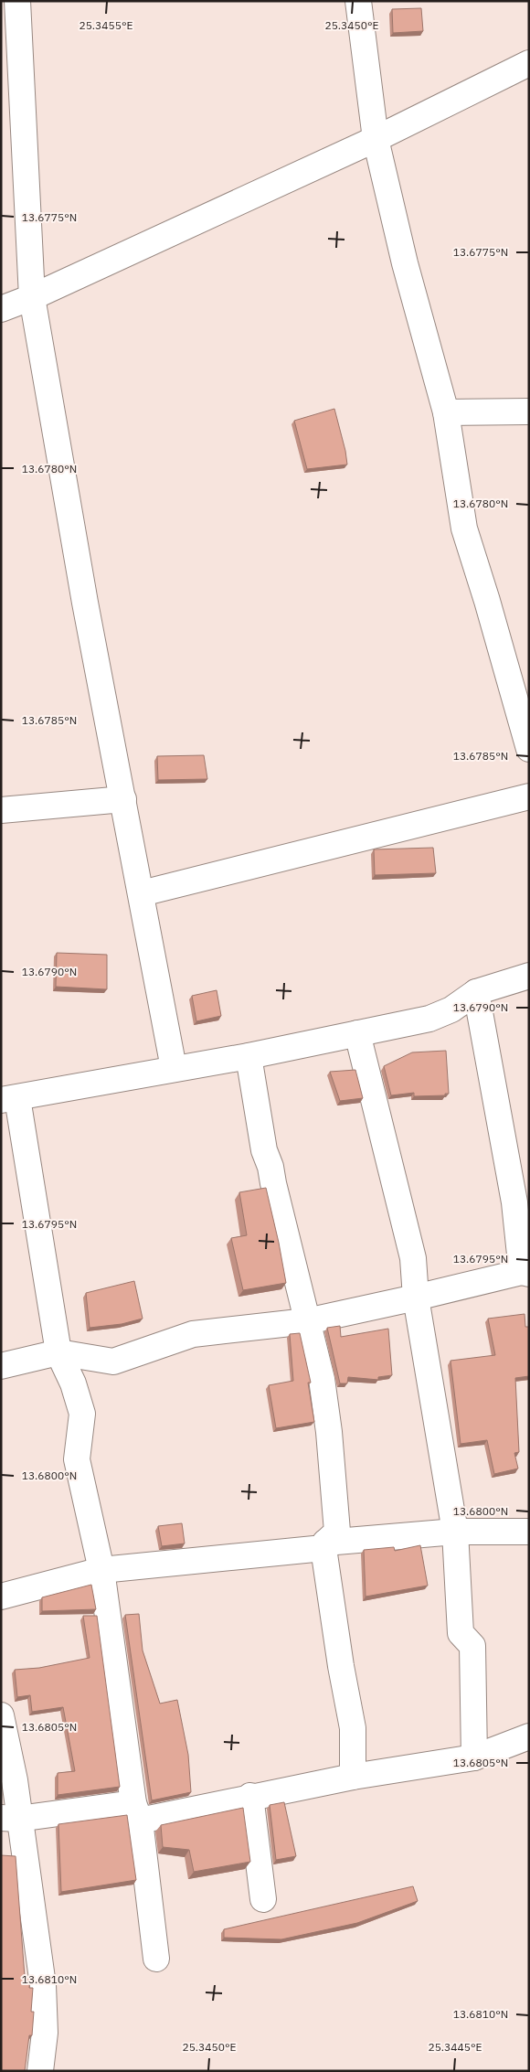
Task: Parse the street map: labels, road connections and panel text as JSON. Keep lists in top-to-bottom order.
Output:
{
  "coordinates": [
    "25.3455°E",
    "25.3450°E",
    "13.6775°N",
    "13.6780°N",
    "13.6785°N",
    "13.6790°N",
    "13.6795°N",
    "13.6800°N",
    "13.6805°N",
    "13.6810°N",
    "25.3445°E"
  ]
}
